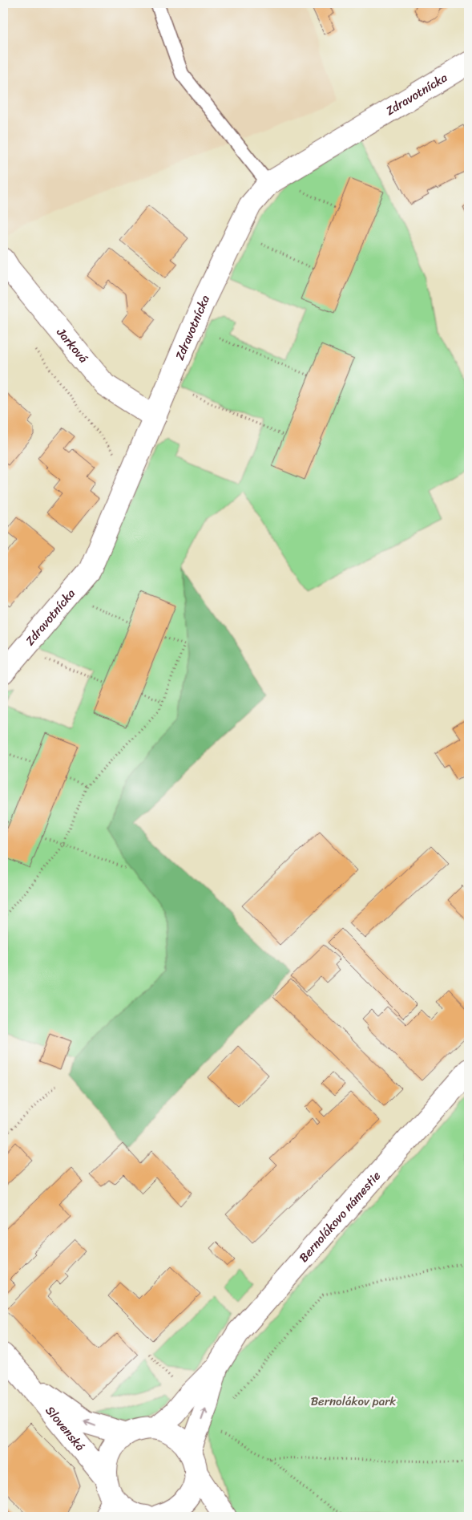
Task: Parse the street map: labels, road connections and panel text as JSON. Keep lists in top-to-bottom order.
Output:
{
  "streets": {
    "street": [
      "Zdravotnícka",
      "Jarková",
      "Bernolákovo námestie",
      "Slovenská"
    ]
  },
  "crossings": [
    ["Zdravotnícka", "Jarková"]
  ],
  "parks": ["Bernolákov park"]
}
